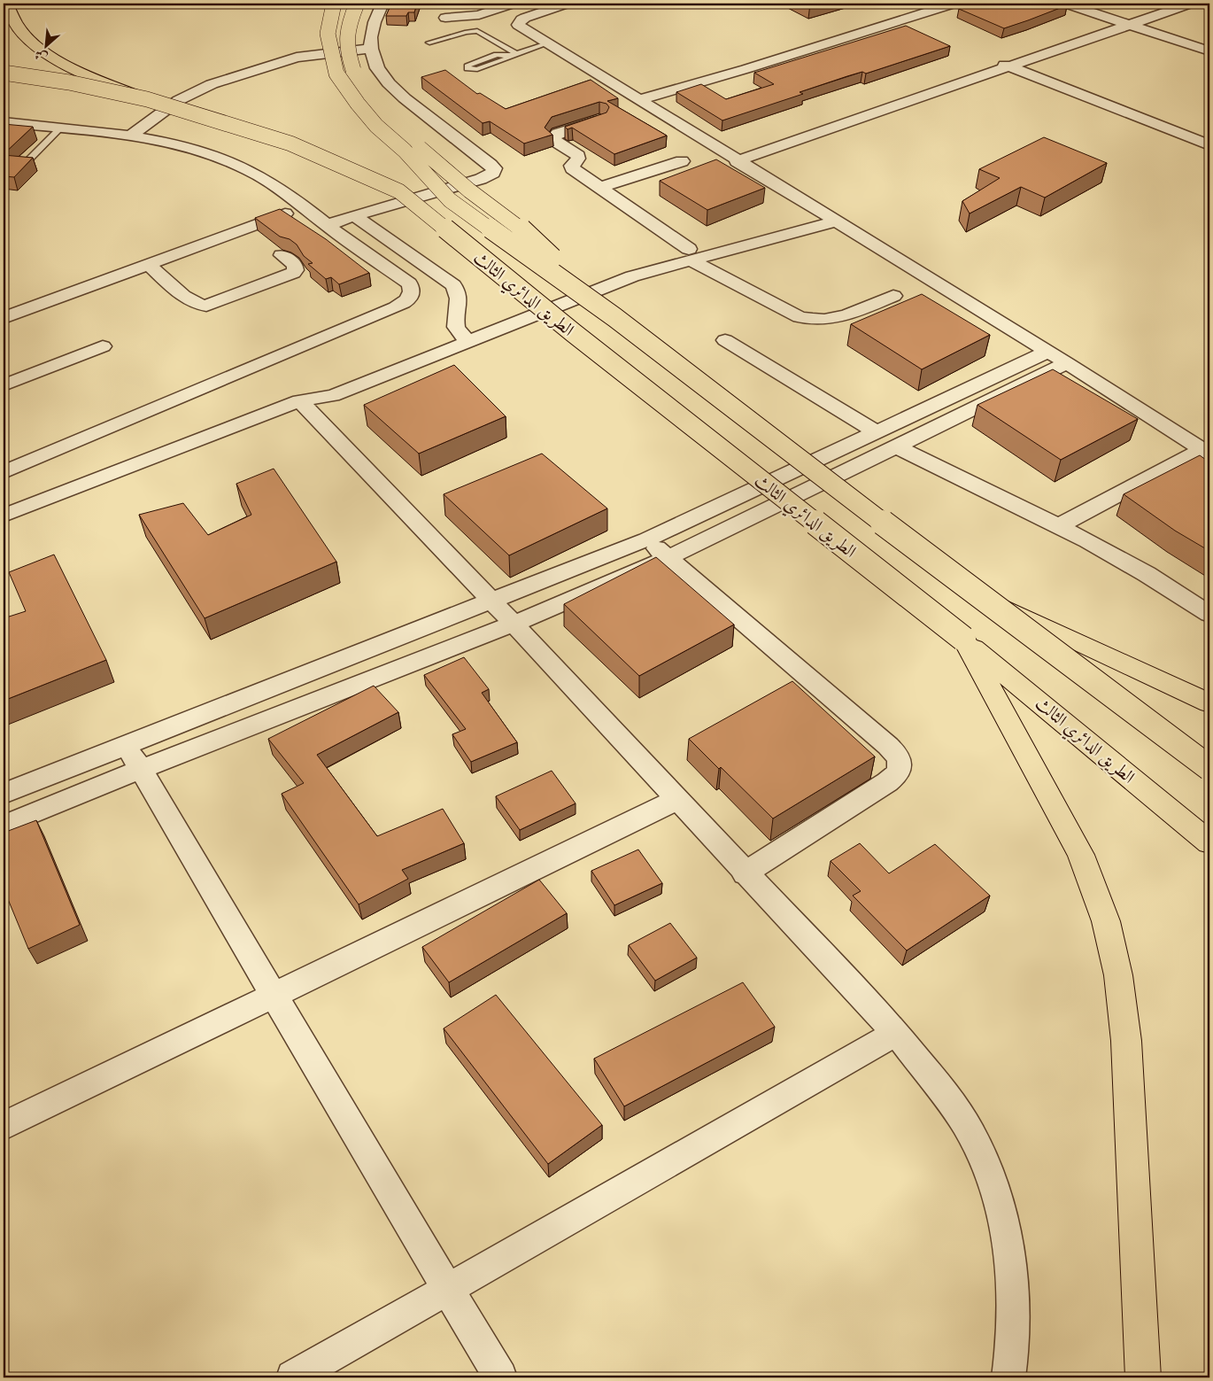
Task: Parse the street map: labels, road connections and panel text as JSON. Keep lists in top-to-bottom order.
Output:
{
  "streets": {
    "highway": ["الطريق الدائري الثالث"]
  },
  "north": "bottom left"
}
